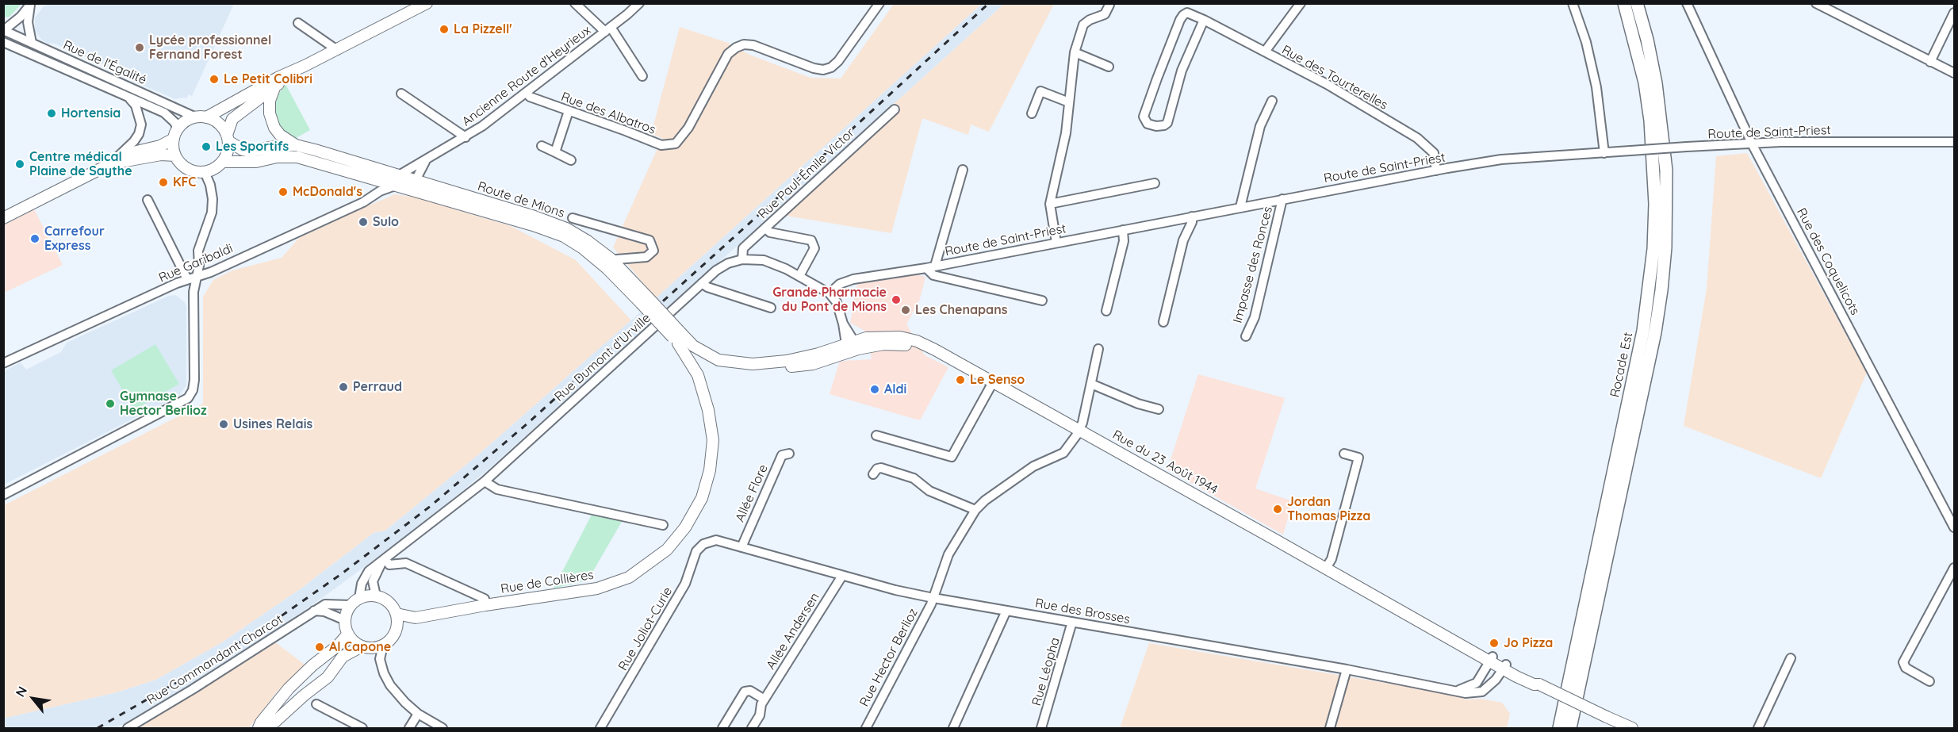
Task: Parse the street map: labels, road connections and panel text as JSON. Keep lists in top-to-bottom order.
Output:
{
  "streets": {
    "highway": ["Rocade Est"],
    "main road": ["Route de Mions", "Rue du 23 Août 1944", "Rue de Collières"],
    "street": [
      "Rue de l'Égalité",
      "Ancienne Route d'Heyrieux",
      "Rue des Tourterelles",
      "Rue des Albatros",
      "Route de Saint-Priest",
      "Rue Paul-Émile Victor",
      "Rue des Coquelicots",
      "Rue Garibaldi",
      "Impasse des Ronces",
      "Rue Dumont d'Urville",
      "Allée Flore",
      "Rue des Brosses",
      "Rue Joliot-Curie",
      "Allée Andersen",
      "Rue Hector Berlioz",
      "Rue Commandant Charcot",
      "Rue Léopha"
    ]
  },
  "crossings": [
    ["Rue de l'Égalité", "Route de Mions"],
    ["Ancienne Route d'Heyrieux", "Rue des Albatros"],
    ["Ancienne Route d'Heyrieux", "Route de Mions"],
    ["Ancienne Route d'Heyrieux", "Rue Garibaldi"],
    ["Rue des Tourterelles", "Route de Saint-Priest"],
    ["Route de Saint-Priest", "Rue des Coquelicots"],
    ["Route de Saint-Priest", "Impasse des Ronces"],
    ["Route de Saint-Priest", "Rue Dumont d'Urville"],
    ["Rue Paul-Émile Victor", "Rue Dumont d'Urville"],
    ["Route de Mions", "Rue Garibaldi"],
    ["Route de Mions", "Rue du 23 Août 1944"],
    ["Route de Mions", "Rue de Collières"],
    ["Rue Dumont d'Urville", "Rue de Collières"],
    ["Rue Dumont d'Urville", "Rue Commandant Charcot"],
    ["Rue du 23 Août 1944", "Rue de Collières"],
    ["Rue du 23 Août 1944", "Rue des Brosses"],
    ["Allée Flore", "Rue des Brosses"],
    ["Rue de Collières", "Rue Commandant Charcot"],
    ["Rue des Brosses", "Rue Joliot-Curie"],
    ["Rue des Brosses", "Allée Andersen"],
    ["Rue des Brosses", "Rue Hector Berlioz"],
    ["Rue des Brosses", "Rue Léopha"]
  ],
  "places": [
    "La Pizzell'",
    "Lycée professionnel Fernand Forest",
    "Le Petit Colibri",
    "Hortensia",
    "Les Sportifs",
    "Centre médical Plaine de Saythe",
    "KFC",
    "McDonald's",
    "Sulo",
    "Carrefour Express",
    "Grande Pharmacie du Pont de Mions",
    "Les Chenapans",
    "Le Senso",
    "Perraud",
    "Aldi",
    "Gymnase Hector Berlioz",
    "Usines Relais",
    "Jordan Thomas Pizza",
    "Jo Pizza",
    "Al Capone"
  ],
  "north": "top left"
}
